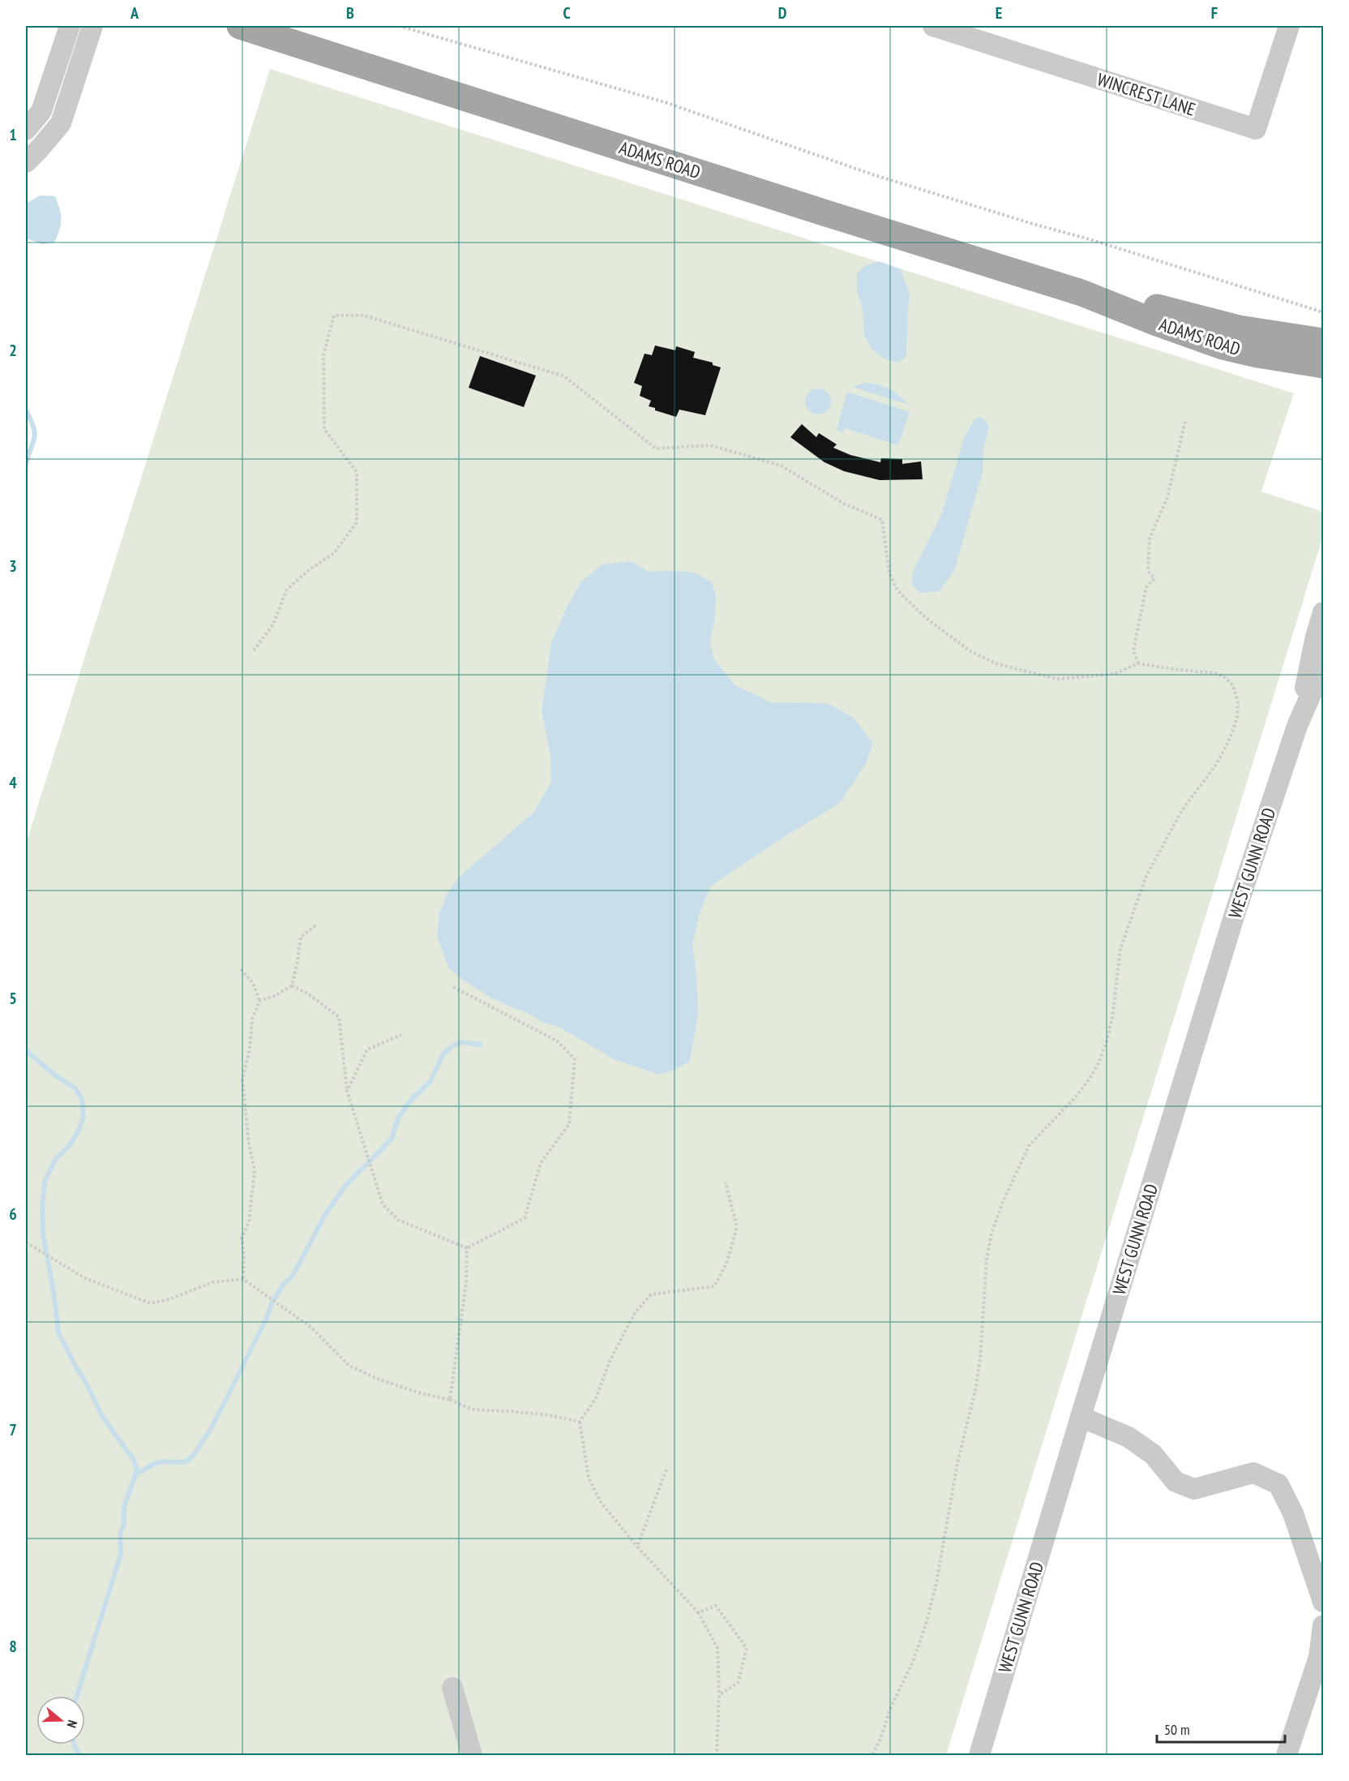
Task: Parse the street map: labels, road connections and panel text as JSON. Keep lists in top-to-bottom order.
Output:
{
  "streets": {
    "main road": ["ADAMS ROAD"],
    "street": ["WINCREST LANE", "WEST GUNN ROAD"]
  },
  "scale_bar": "50 m",
  "north": "right",
  "grid": {
    "columns": [
      "A",
      "B",
      "C",
      "D",
      "E",
      "F"
    ],
    "rows": [
      "1",
      "2",
      "3",
      "4",
      "5",
      "6",
      "7",
      "8"
    ]
  }
}
